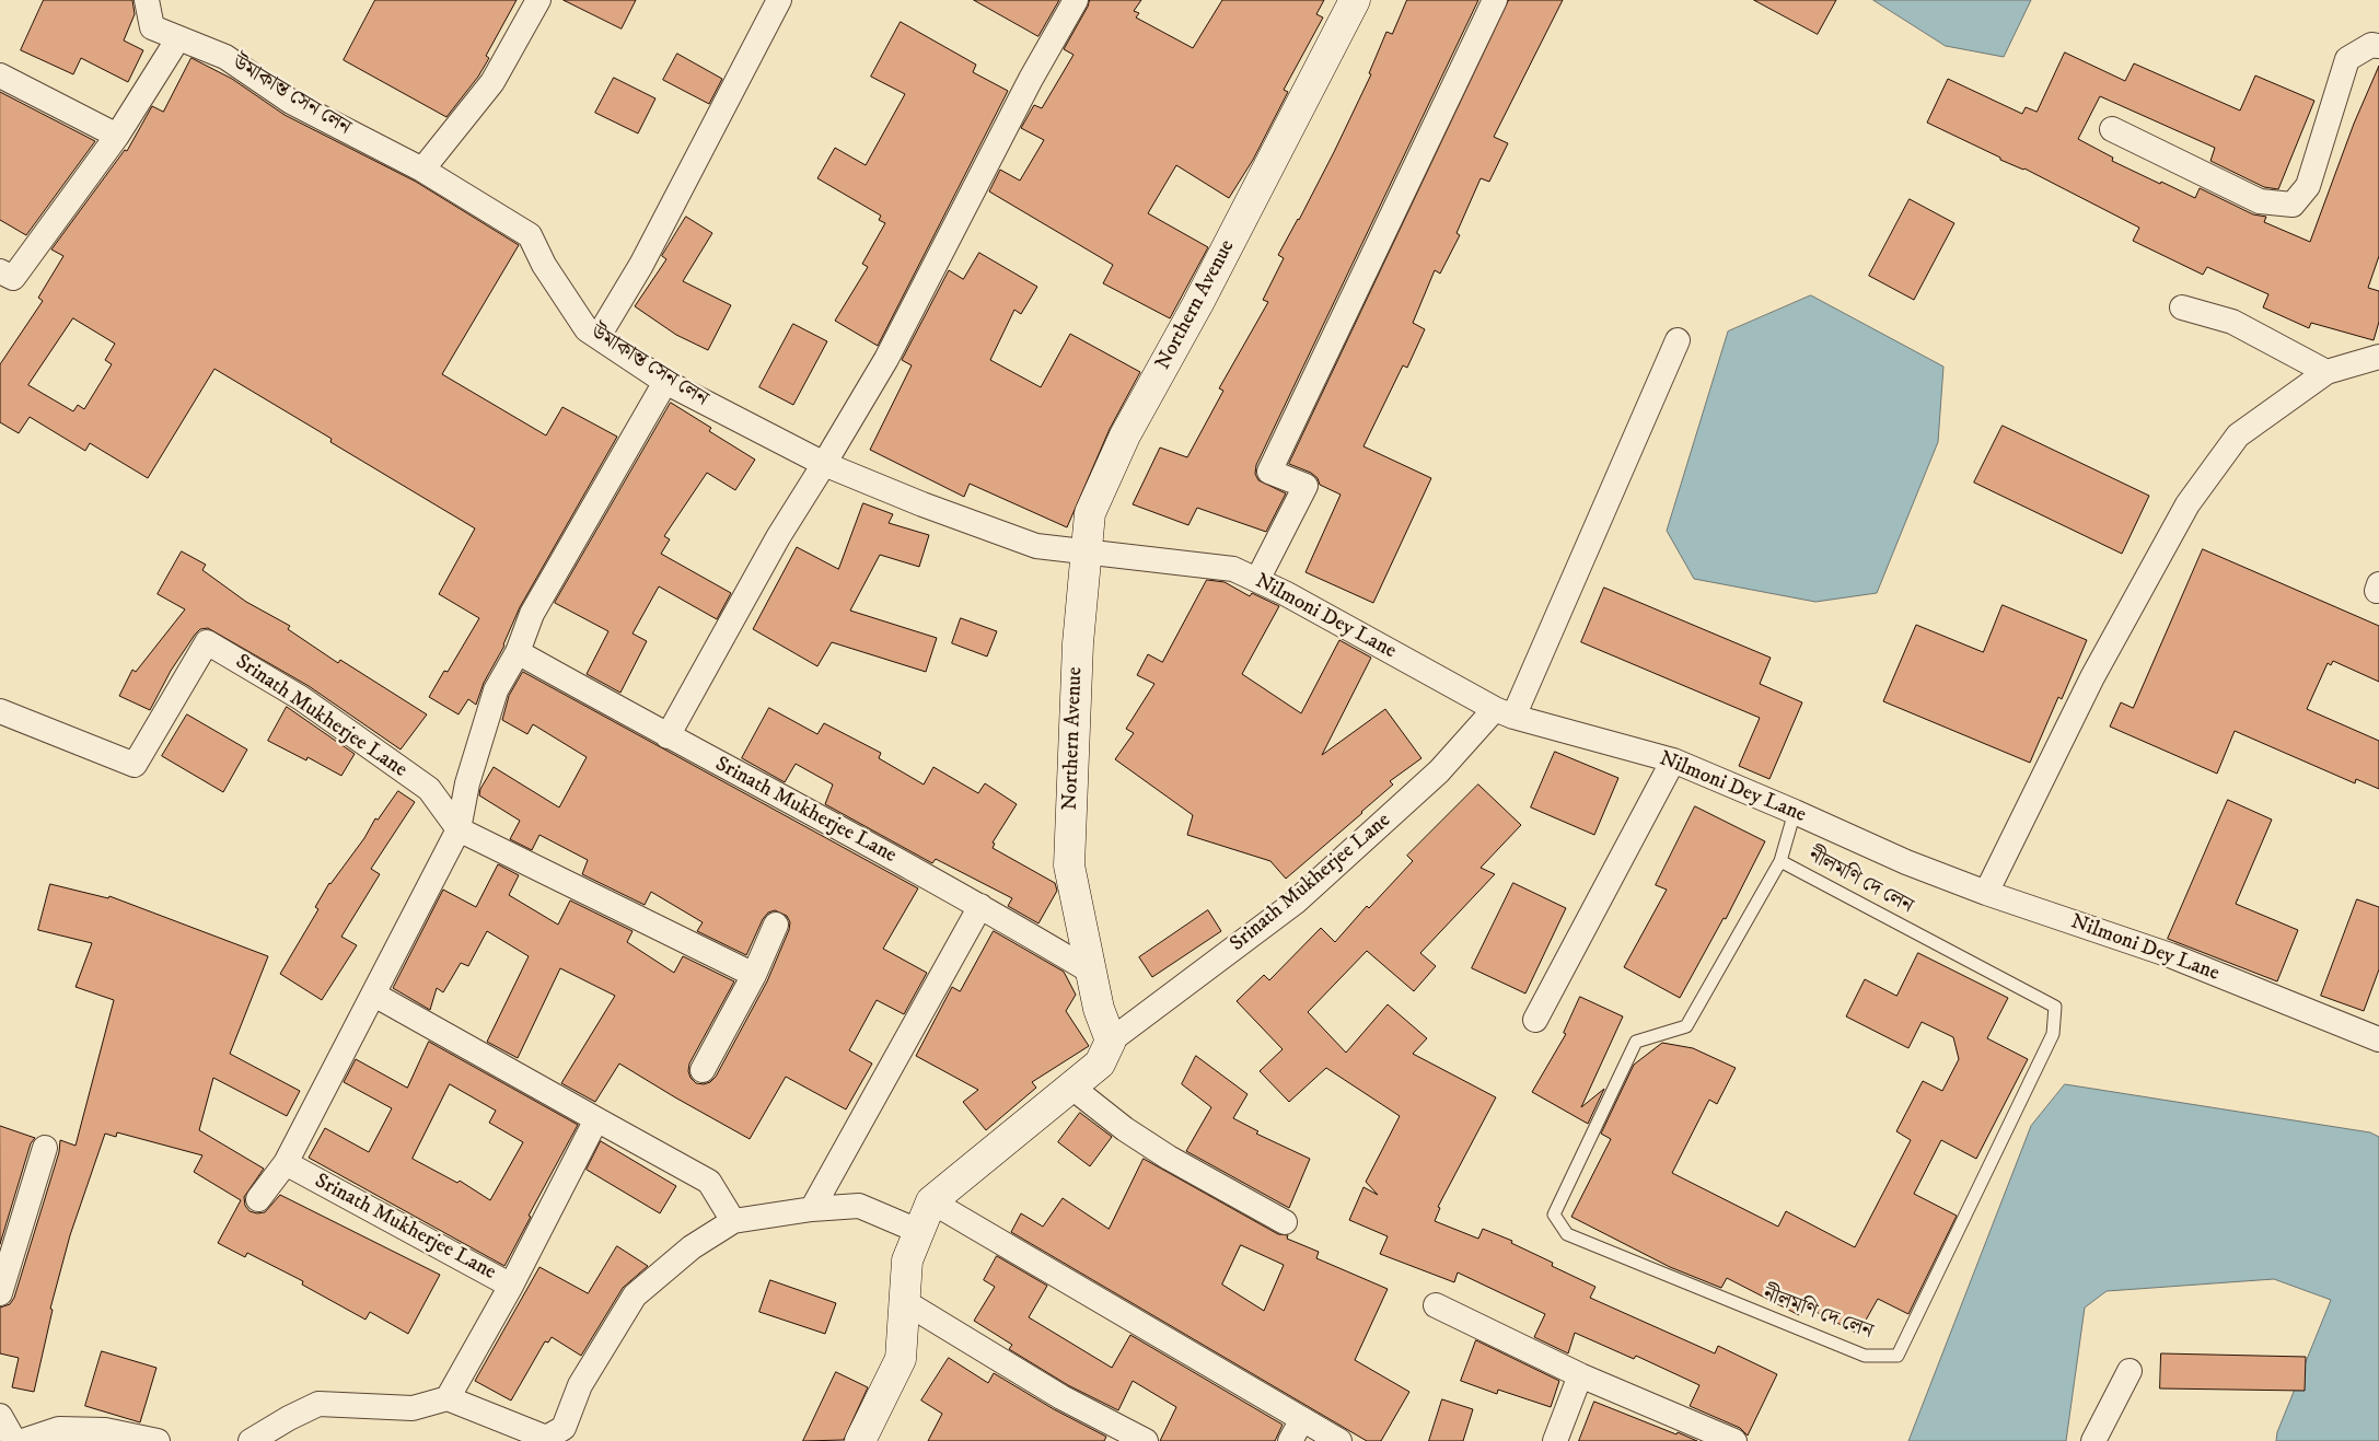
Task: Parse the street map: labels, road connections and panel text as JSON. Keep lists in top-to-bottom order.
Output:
{
  "streets": {
    "street": [
      "উমাকান্ত সেন লেন",
      "Northern Avenue",
      "Nilmoni Dey Lane",
      "Srinath Mukherjee Lane"
    ],
    "lane": ["নীলমণি দে লেন"]
  },
  "crossings": [
    ["উমাকান্ত সেন লেন", "Northern Avenue"],
    ["উমাকান্ত সেন লেন", "Nilmoni Dey Lane"],
    ["Northern Avenue", "Nilmoni Dey Lane"],
    ["Northern Avenue", "Srinath Mukherjee Lane"],
    ["Nilmoni Dey Lane", "Srinath Mukherjee Lane"],
    ["Nilmoni Dey Lane", "নীলমণি দে লেন"]
  ]
}
